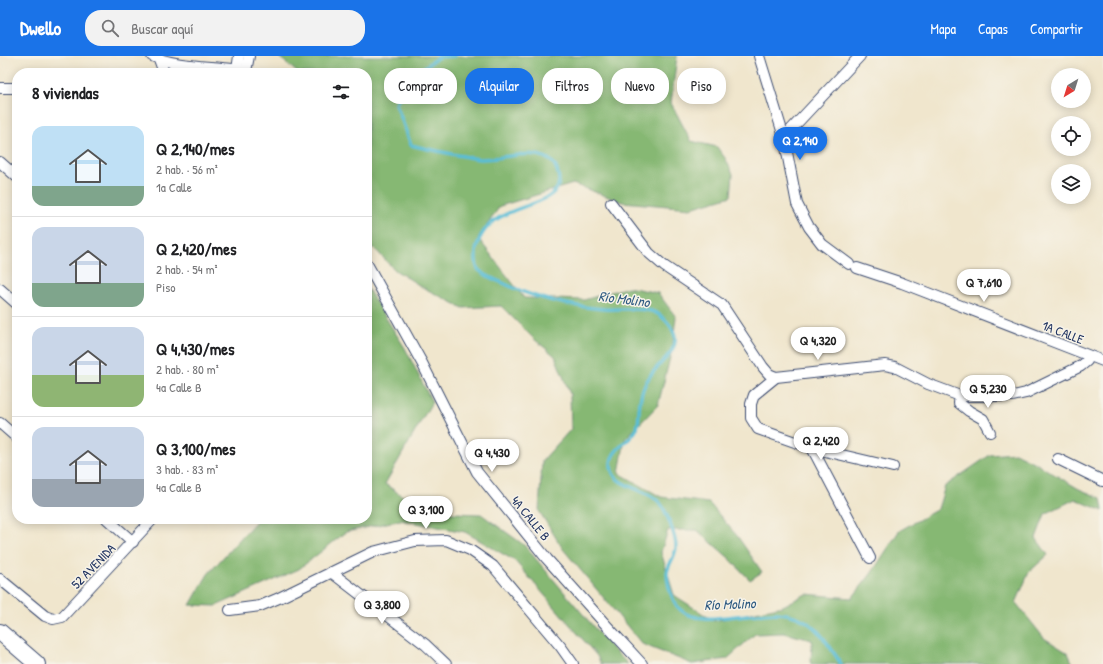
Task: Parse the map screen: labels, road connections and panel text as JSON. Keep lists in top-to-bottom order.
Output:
{
  "streets": {
    "street": ["1A CALLE", "4A CALLE B", "52 AVENIDA"]
  },
  "water": ["Río Molino"],
  "north": "bottom left",
  "page": {
    "header": "Dwello",
    "search": "Buscar aquí",
    "nav": ["Mapa", "Capas", "Compartir"],
    "chip": [
      "Comprar",
      "Alquilar",
      "Filtros",
      "Nuevo",
      "Piso"
    ],
    "heading": "8 viviendas",
    "list": [
      {
        "name": "Q 2,140/mes",
        "note": "2 hab. · 56 m² · 1a Calle"
      },
      {
        "name": "Q 2,420/mes",
        "note": "2 hab. · 54 m² · Piso"
      },
      {
        "name": "Q 4,430/mes",
        "note": "2 hab. · 80 m² · 4a Calle B"
      },
      {
        "name": "Q 3,100/mes",
        "note": "3 hab. · 83 m² · 4a Calle B"
      }
    ],
    "price": [
      "Q 2,140",
      "Q 7,610",
      "Q 4,320",
      "Q 5,230",
      "Q 2,420",
      "Q 4,430",
      "Q 3,100",
      "Q 3,800"
    ]
  }
}
